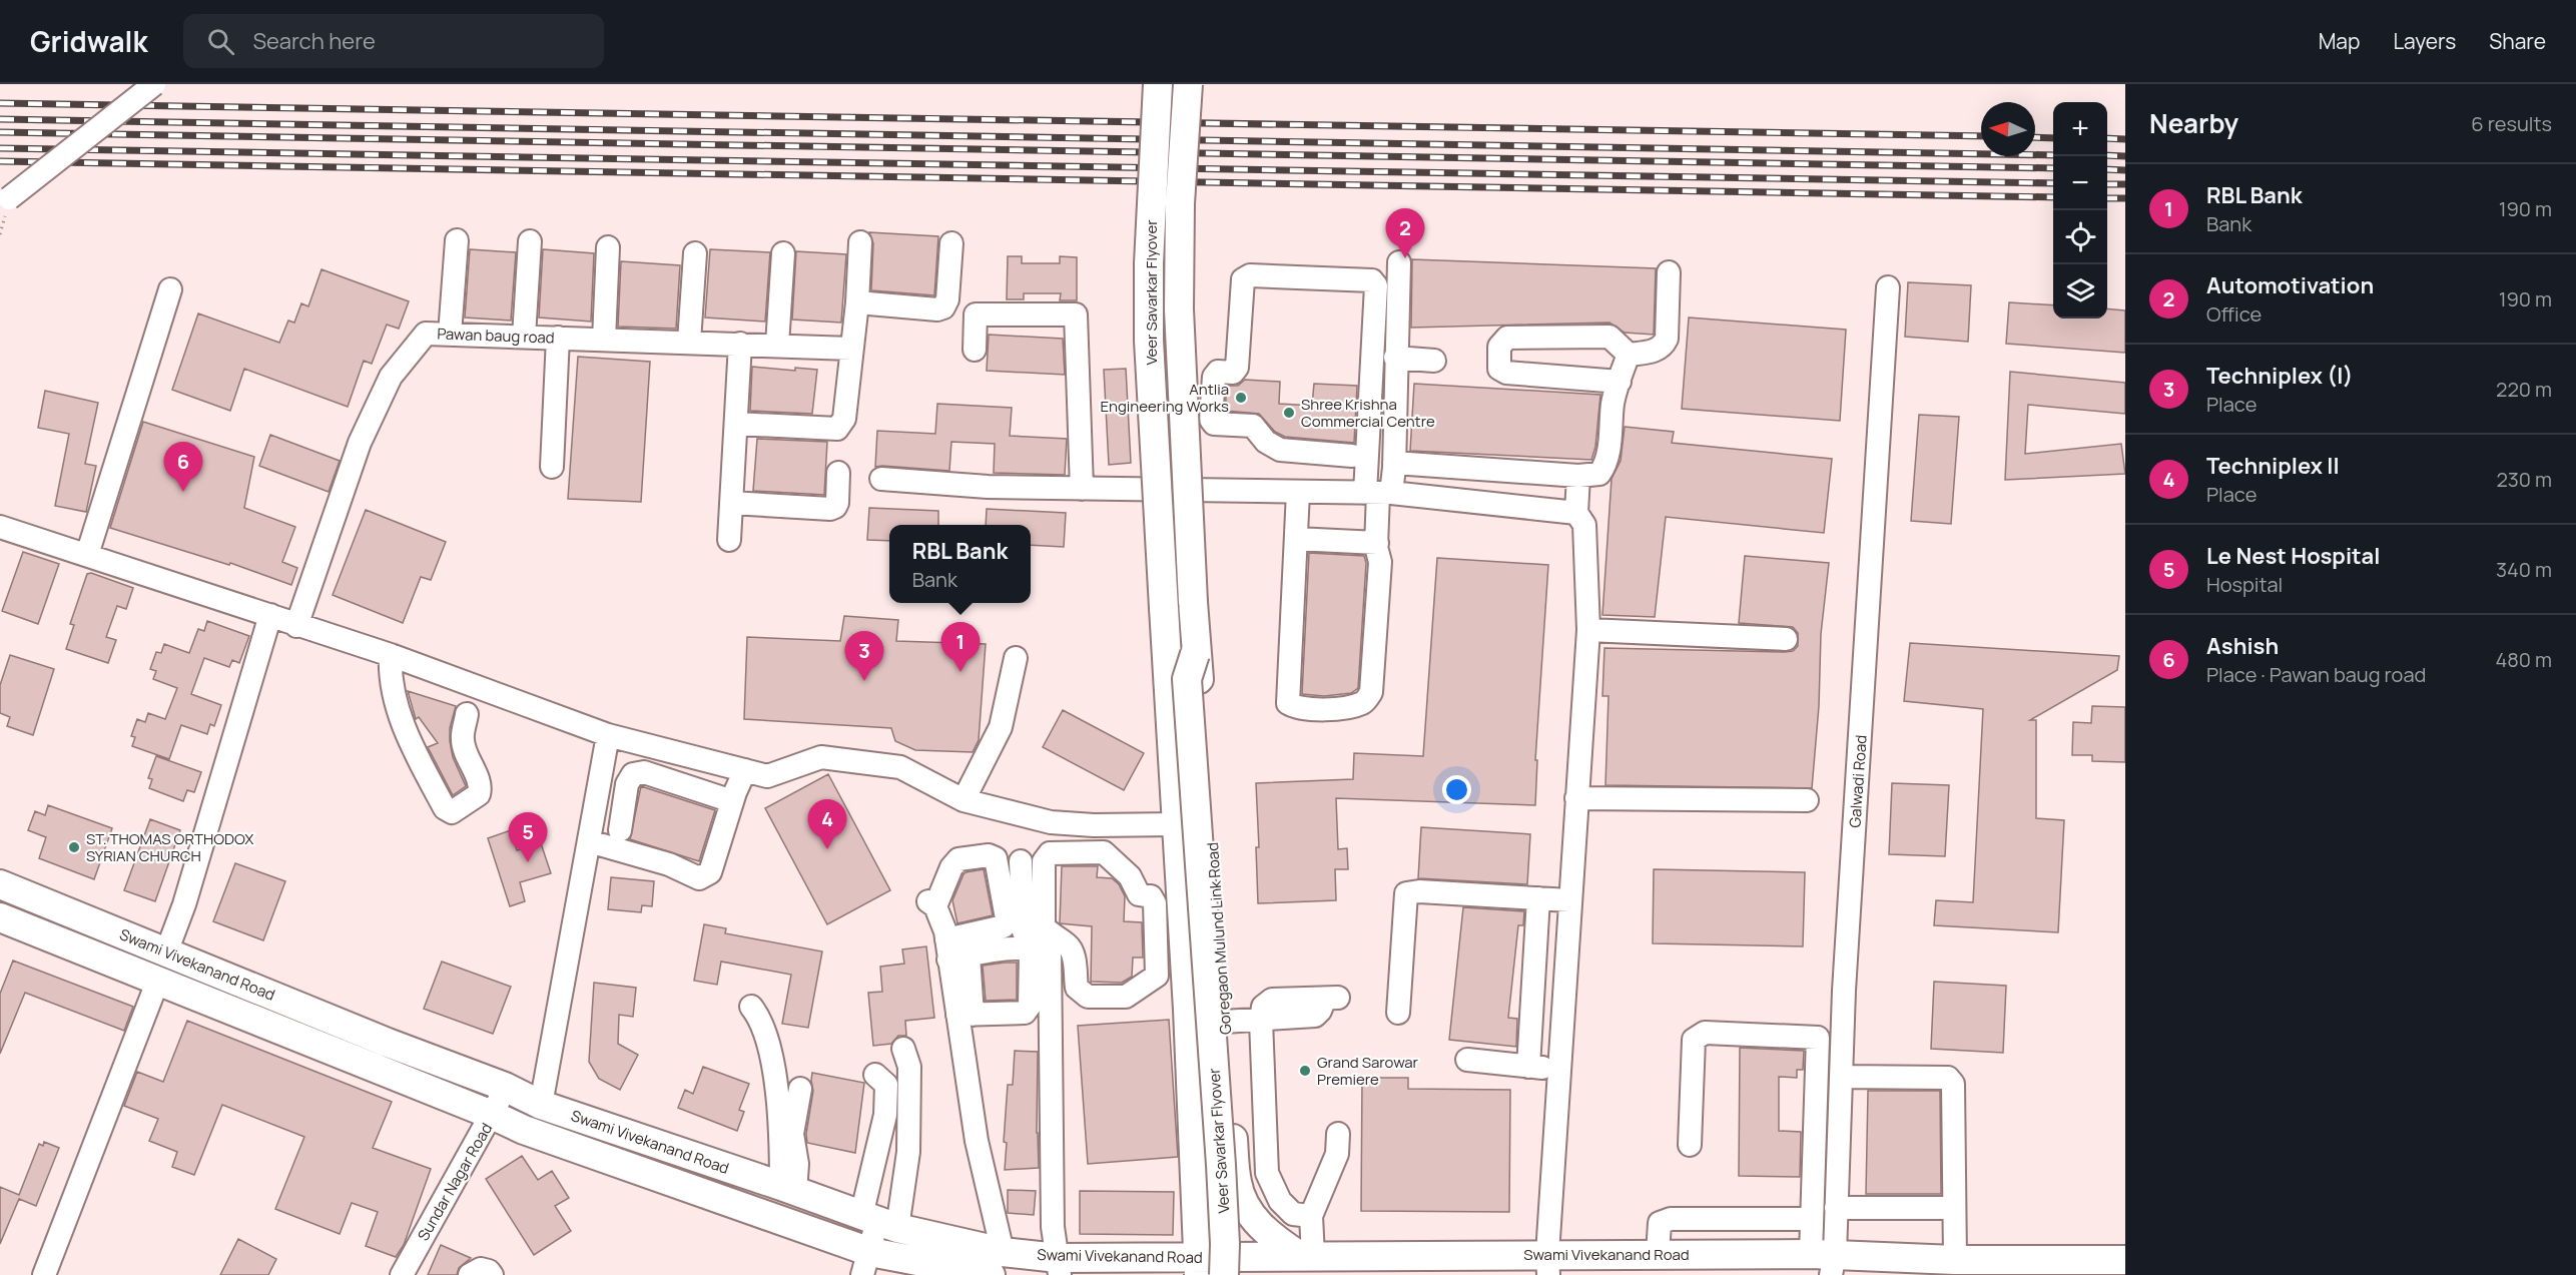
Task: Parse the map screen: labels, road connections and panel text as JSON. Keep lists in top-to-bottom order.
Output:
{
  "streets": {
    "main road": ["Veer Savarkar Flyover", "Goregaon Mulund Link Road", "Swami Vivekanand Road"],
    "street": ["Pawan baug road", "Galwadi Road", "Sundar Nagar Road"]
  },
  "crossings": [
    ["Veer Savarkar Flyover", "Goregaon Mulund Link Road"],
    ["Veer Savarkar Flyover", "Swami Vivekanand Road"],
    ["Galwadi Road", "Swami Vivekanand Road"],
    ["Goregaon Mulund Link Road", "Swami Vivekanand Road"],
    ["Swami Vivekanand Road", "Sundar Nagar Road"]
  ],
  "places": [
    "Antlia Engineering Works",
    "Shree Krishna Commercial Centre",
    "ST. THOMAS ORTHODOX SYRIAN CHURCH",
    "Grand Sarowar Premiere"
  ],
  "north": "left",
  "page": {
    "header": "Gridwalk",
    "search": "Search here",
    "nav": ["Map", "Layers", "Share"],
    "heading": ["Nearby", "6 results"],
    "map_buttons": ["+", "−"],
    "list": [
      {
        "mark": "1",
        "name": "RBL Bank",
        "note": "Bank",
        "value": "190 m"
      },
      {
        "mark": "2",
        "name": "Automotivation",
        "note": "Office",
        "value": "190 m"
      },
      {
        "mark": "3",
        "name": "Techniplex (I)",
        "note": "Place",
        "value": "220 m"
      },
      {
        "mark": "4",
        "name": "Techniplex II",
        "note": "Place",
        "value": "230 m"
      },
      {
        "mark": "5",
        "name": "Le Nest Hospital",
        "note": "Hospital",
        "value": "340 m"
      },
      {
        "mark": "6",
        "name": "Ashish",
        "note": "Place · Pawan baug road",
        "value": "480 m"
      }
    ],
    "pins": [
      "2",
      "6",
      "1",
      "3",
      "4",
      "5"
    ],
    "popup": ["RBL Bank", "Bank"]
  }
}
